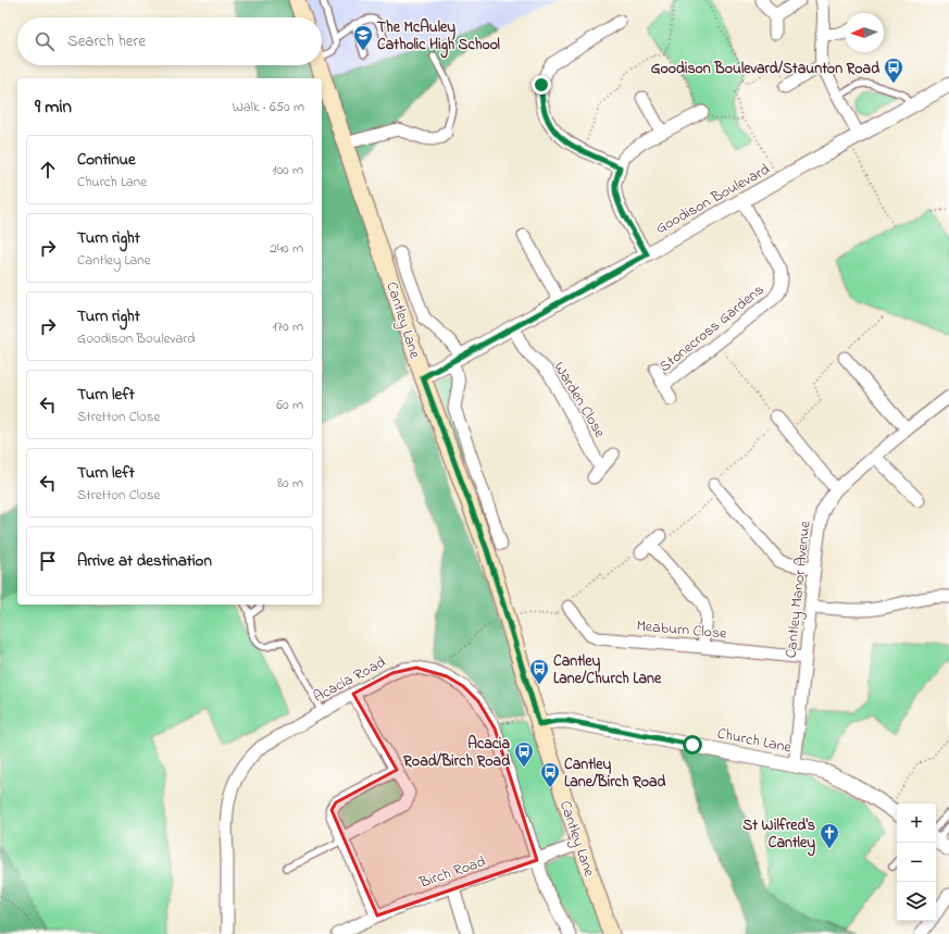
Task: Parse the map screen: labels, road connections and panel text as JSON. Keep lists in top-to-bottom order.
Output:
{
  "streets": {
    "main road": ["Cantley Lane"],
    "street": [
      "Goodison Boulevard",
      "Stonecross Gardens",
      "Warden Close",
      "Cantley Manor Avenue",
      "Meaburn Close",
      "Acacia Road",
      "Church Lane",
      "Birch Road"
    ]
  },
  "crossings": [
    ["Goodison Boulevard", "Cantley Lane"],
    ["Goodison Boulevard", "Stonecross Gardens"],
    ["Goodison Boulevard", "Warden Close"],
    ["Cantley Lane", "Church Lane"],
    ["Cantley Lane", "Birch Road"],
    ["Cantley Manor Avenue", "Meaburn Close"],
    ["Cantley Manor Avenue", "Church Lane"],
    ["Acacia Road", "Birch Road"]
  ],
  "places": {
    "school or university": ["The McAuley Catholic High School"],
    "bus stop": [
      "Goodison Boulevard/Staunton Road",
      "Cantley Lane/Church Lane",
      "Acacia Road/Birch Road",
      "Cantley Lane/Birch Road"
    ],
    "church": ["St Wilfred's Cantley"]
  },
  "north": "left",
  "page": {
    "search": "Search here",
    "heading": ["9 min", "Walk · 650 m"],
    "list": [
      ["Continue", "Church Lane", "100 m"],
      ["Turn right", "Cantley Lane", "240 m"],
      ["Turn right", "Goodison Boulevard", "170 m"],
      ["Turn left", "Stretton Close", "60 m"],
      ["Turn left", "Stretton Close", "80 m"],
      "Arrive at destination"
    ],
    "map_buttons": ["+", "−"]
  }
}
